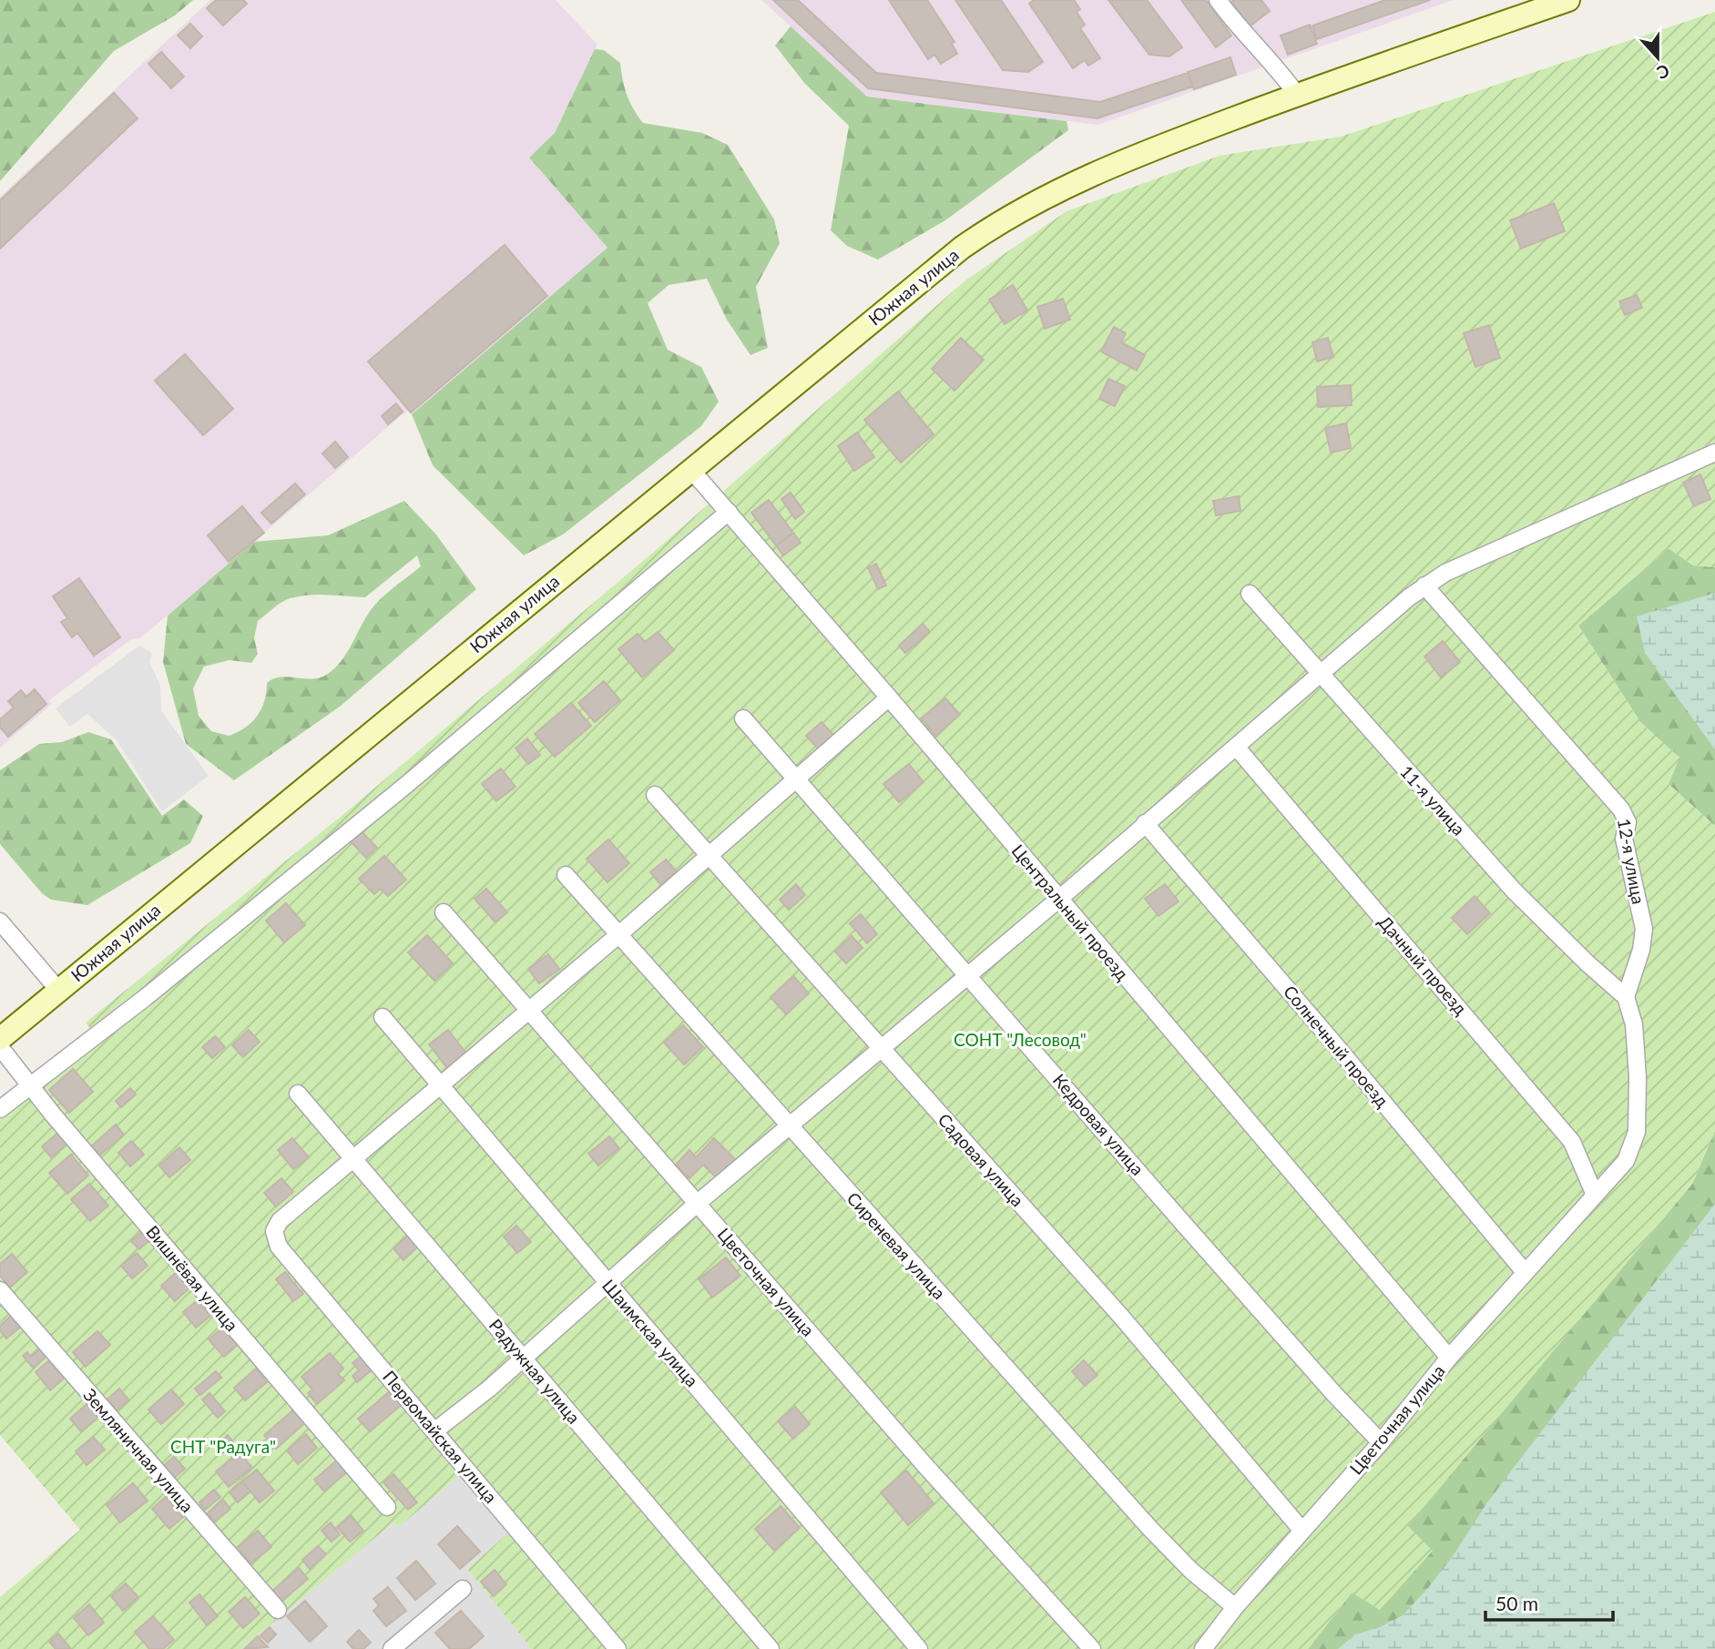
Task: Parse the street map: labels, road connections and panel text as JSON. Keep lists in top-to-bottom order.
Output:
{
  "streets": {
    "main road": ["Южная улица"],
    "street": [
      "11-я улица",
      "12-я улица",
      "Центральный проезд",
      "Дачный проезд",
      "Солнечный проезд",
      "Кедровая улица",
      "Садовая улица",
      "Сиреневая улица",
      "Вишнёвая улица",
      "Цветочная улица",
      "Шаимская улица",
      "Радужная улица",
      "Первомайская улица",
      "Земляничная улица"
    ]
  },
  "crossings": [
    ["Южная улица", "Центральный проезд"],
    ["11-я улица", "12-я улица"],
    ["12-я улица", "Дачный проезд"],
    ["12-я улица", "Цветочная улица"],
    ["Центральный проезд", "Цветочная улица"],
    ["Дачный проезд", "Цветочная улица"],
    ["Солнечный проезд", "Цветочная улица"],
    ["Кедровая улица", "Цветочная улица"],
    ["Садовая улица", "Цветочная улица"],
    ["Сиреневая улица", "Цветочная улица"],
    ["Радужная улица", "Первомайская улица"]
  ],
  "parks": ["СОНТ \"Лесовод\"", "СНТ \"Радуга\""],
  "scale_bar": "50 m",
  "north": "bottom"
}
